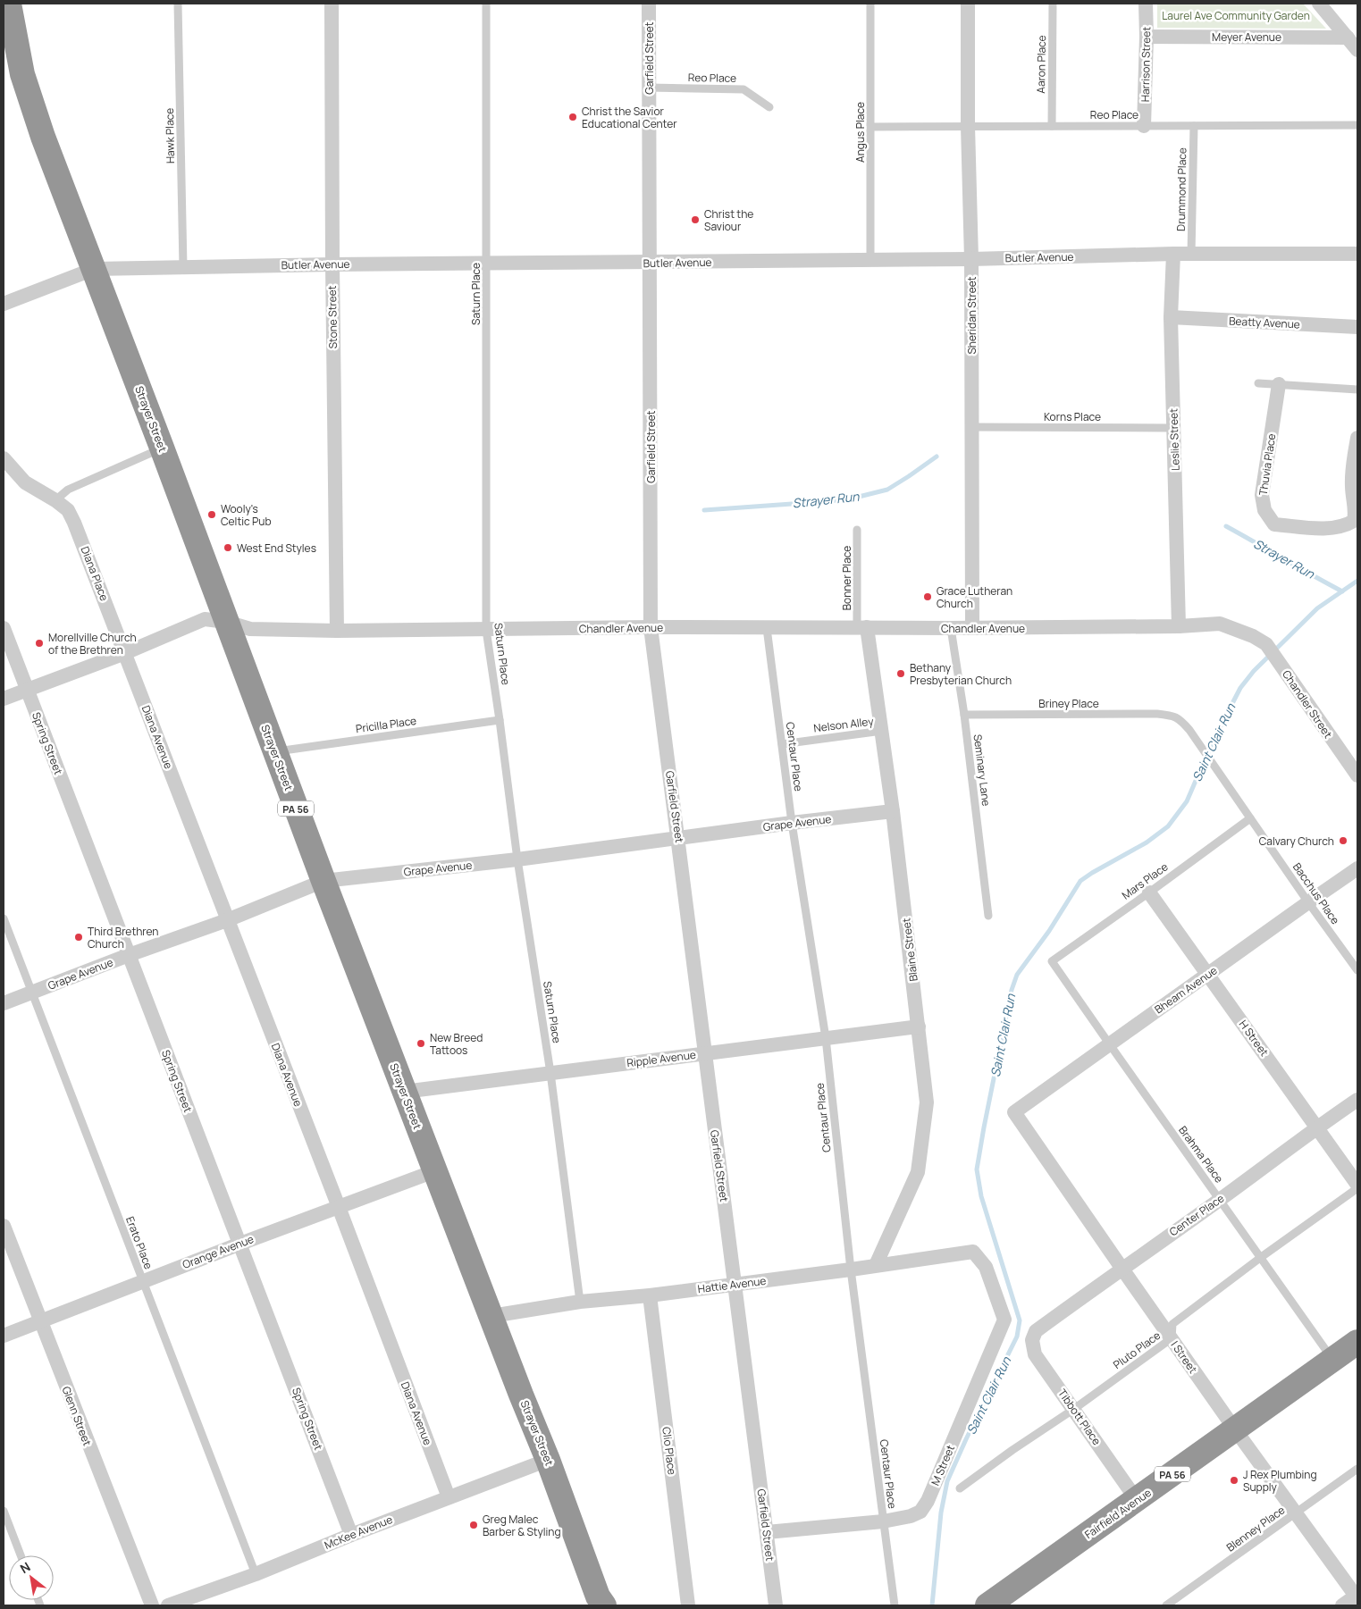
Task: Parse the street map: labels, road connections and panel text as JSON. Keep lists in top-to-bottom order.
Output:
{
  "streets": {
    "highway": ["Strayer Street", "PA 56", "Fairfield Avenue"],
    "street": [
      "Meyer Avenue",
      "Garfield Street",
      "Harrison Street",
      "Butler Avenue",
      "Sheridan Street",
      "Stone Street",
      "Beatty Avenue",
      "Leslie Street",
      "Thuvia Place",
      "Diana Place",
      "Chandler Avenue",
      "Chandler Street",
      "Diana Avenue",
      "Spring Street",
      "Grape Avenue",
      "Blaine Street",
      "Bheam Avenue",
      "H Street",
      "Ripple Avenue",
      "Center Place",
      "Orange Avenue",
      "Hattie Avenue",
      "I Street",
      "Glenn Street",
      "Tibbott Place",
      "Clio Place",
      "M Street",
      "McKee Avenue"
    ],
    "lane": [
      "Aaron Place",
      "Reo Place",
      "Angus Place",
      "Hawk Place",
      "Drummond Place",
      "Saturn Place",
      "Korns Place",
      "Bonner Place",
      "Briney Place",
      "Pricilla Place",
      "Nelson Alley",
      "Centaur Place",
      "Seminary Lane",
      "Mars Place",
      "Bacchus Place",
      "Brahma Place",
      "Erato Place",
      "Pluto Place",
      "Blenney Place"
    ]
  },
  "crossings": [
    ["Meyer Avenue", "Harrison Street"],
    ["Garfield Street", "Reo Place"],
    ["Garfield Street", "Butler Avenue"],
    ["Garfield Street", "Chandler Avenue"],
    ["Garfield Street", "Grape Avenue"],
    ["Garfield Street", "Ripple Avenue"],
    ["Garfield Street", "Hattie Avenue"],
    ["Garfield Street", "M Street"],
    ["Aaron Place", "Reo Place"],
    ["Harrison Street", "Reo Place"],
    ["Reo Place", "Angus Place"],
    ["Reo Place", "Drummond Place"],
    ["Reo Place", "Sheridan Street"],
    ["Angus Place", "Butler Avenue"],
    ["Hawk Place", "Butler Avenue"],
    ["Drummond Place", "Butler Avenue"],
    ["Butler Avenue", "Saturn Place"],
    ["Butler Avenue", "Sheridan Street"],
    ["Butler Avenue", "Stone Street"],
    ["Butler Avenue", "Strayer Street"],
    ["Butler Avenue", "Leslie Street"],
    ["Saturn Place", "Chandler Avenue"],
    ["Saturn Place", "Pricilla Place"],
    ["Saturn Place", "Grape Avenue"],
    ["Saturn Place", "Ripple Avenue"],
    ["Saturn Place", "Hattie Avenue"],
    ["Sheridan Street", "Korns Place"],
    ["Sheridan Street", "Chandler Avenue"],
    ["Stone Street", "Chandler Avenue"],
    ["Beatty Avenue", "Leslie Street"],
    ["Korns Place", "Leslie Street"],
    ["Strayer Street", "Chandler Avenue"],
    ["Strayer Street", "Pricilla Place"],
    ["Strayer Street", "Grape Avenue"],
    ["Strayer Street", "Ripple Avenue"],
    ["Strayer Street", "Orange Avenue"],
    ["Strayer Street", "Hattie Avenue"],
    ["Strayer Street", "McKee Avenue"],
    ["Leslie Street", "Chandler Avenue"],
    ["Diana Place", "Chandler Avenue"],
    ["Diana Place", "Diana Avenue"],
    ["Bonner Place", "Chandler Avenue"],
    ["Bonner Place", "Blaine Street"],
    ["Chandler Avenue", "Chandler Street"],
    ["Chandler Avenue", "Diana Avenue"],
    ["Chandler Avenue", "Spring Street"],
    ["Chandler Avenue", "Centaur Place"],
    ["Chandler Avenue", "Seminary Lane"],
    ["Chandler Avenue", "Blaine Street"],
    ["Briney Place", "Seminary Lane"],
    ["Briney Place", "Bacchus Place"],
    ["Nelson Alley", "Centaur Place"],
    ["Nelson Alley", "Blaine Street"],
    ["Diana Avenue", "Grape Avenue"],
    ["Diana Avenue", "Orange Avenue"],
    ["Diana Avenue", "McKee Avenue"],
    ["Spring Street", "Grape Avenue"],
    ["Spring Street", "Orange Avenue"],
    ["Spring Street", "McKee Avenue"],
    ["Centaur Place", "Grape Avenue"],
    ["Centaur Place", "Ripple Avenue"],
    ["Centaur Place", "Hattie Avenue"],
    ["Centaur Place", "M Street"],
    ["Grape Avenue", "Blaine Street"],
    ["Grape Avenue", "Erato Place"],
    ["Mars Place", "Bacchus Place"],
    ["Mars Place", "H Street"],
    ["Mars Place", "Brahma Place"],
    ["Bacchus Place", "Bheam Avenue"],
    ["Blaine Street", "Ripple Avenue"],
    ["Blaine Street", "Hattie Avenue"],
    ["Bheam Avenue", "H Street"],
    ["Bheam Avenue", "Brahma Place"],
    ["Bheam Avenue", "I Street"],
    ["H Street", "Center Place"],
    ["Brahma Place", "Center Place"],
    ["Brahma Place", "Pluto Place"],
    ["Brahma Place", "Fairfield Avenue"],
    ["Center Place", "I Street"],
    ["Center Place", "Tibbott Place"],
    ["Erato Place", "Orange Avenue"],
    ["Erato Place", "McKee Avenue"],
    ["Orange Avenue", "Glenn Street"],
    ["Hattie Avenue", "Clio Place"],
    ["Hattie Avenue", "M Street"],
    ["Pluto Place", "I Street"],
    ["Pluto Place", "Tibbott Place"],
    ["I Street", "Fairfield Avenue"],
    ["I Street", "Blenney Place"],
    ["Tibbott Place", "Fairfield Avenue"]
  ],
  "water": ["Strayer Run", "Saint Clair Run"],
  "parks": ["Laurel Ave Community Garden"],
  "places": [
    "Christ the Savior Educational Center",
    "Christ the Saviour",
    "Wooly's Celtic Pub",
    "West End Styles",
    "Grace Lutheran Church",
    "Morellville Church of the Brethren",
    "Bethany Presbyterian Church",
    "Calvary Church",
    "Third Brethren Church",
    "New Breed Tattoos",
    "J Rex Plumbing Supply",
    "Greg Malec Barber & Styling"
  ],
  "north": "top left"
}
